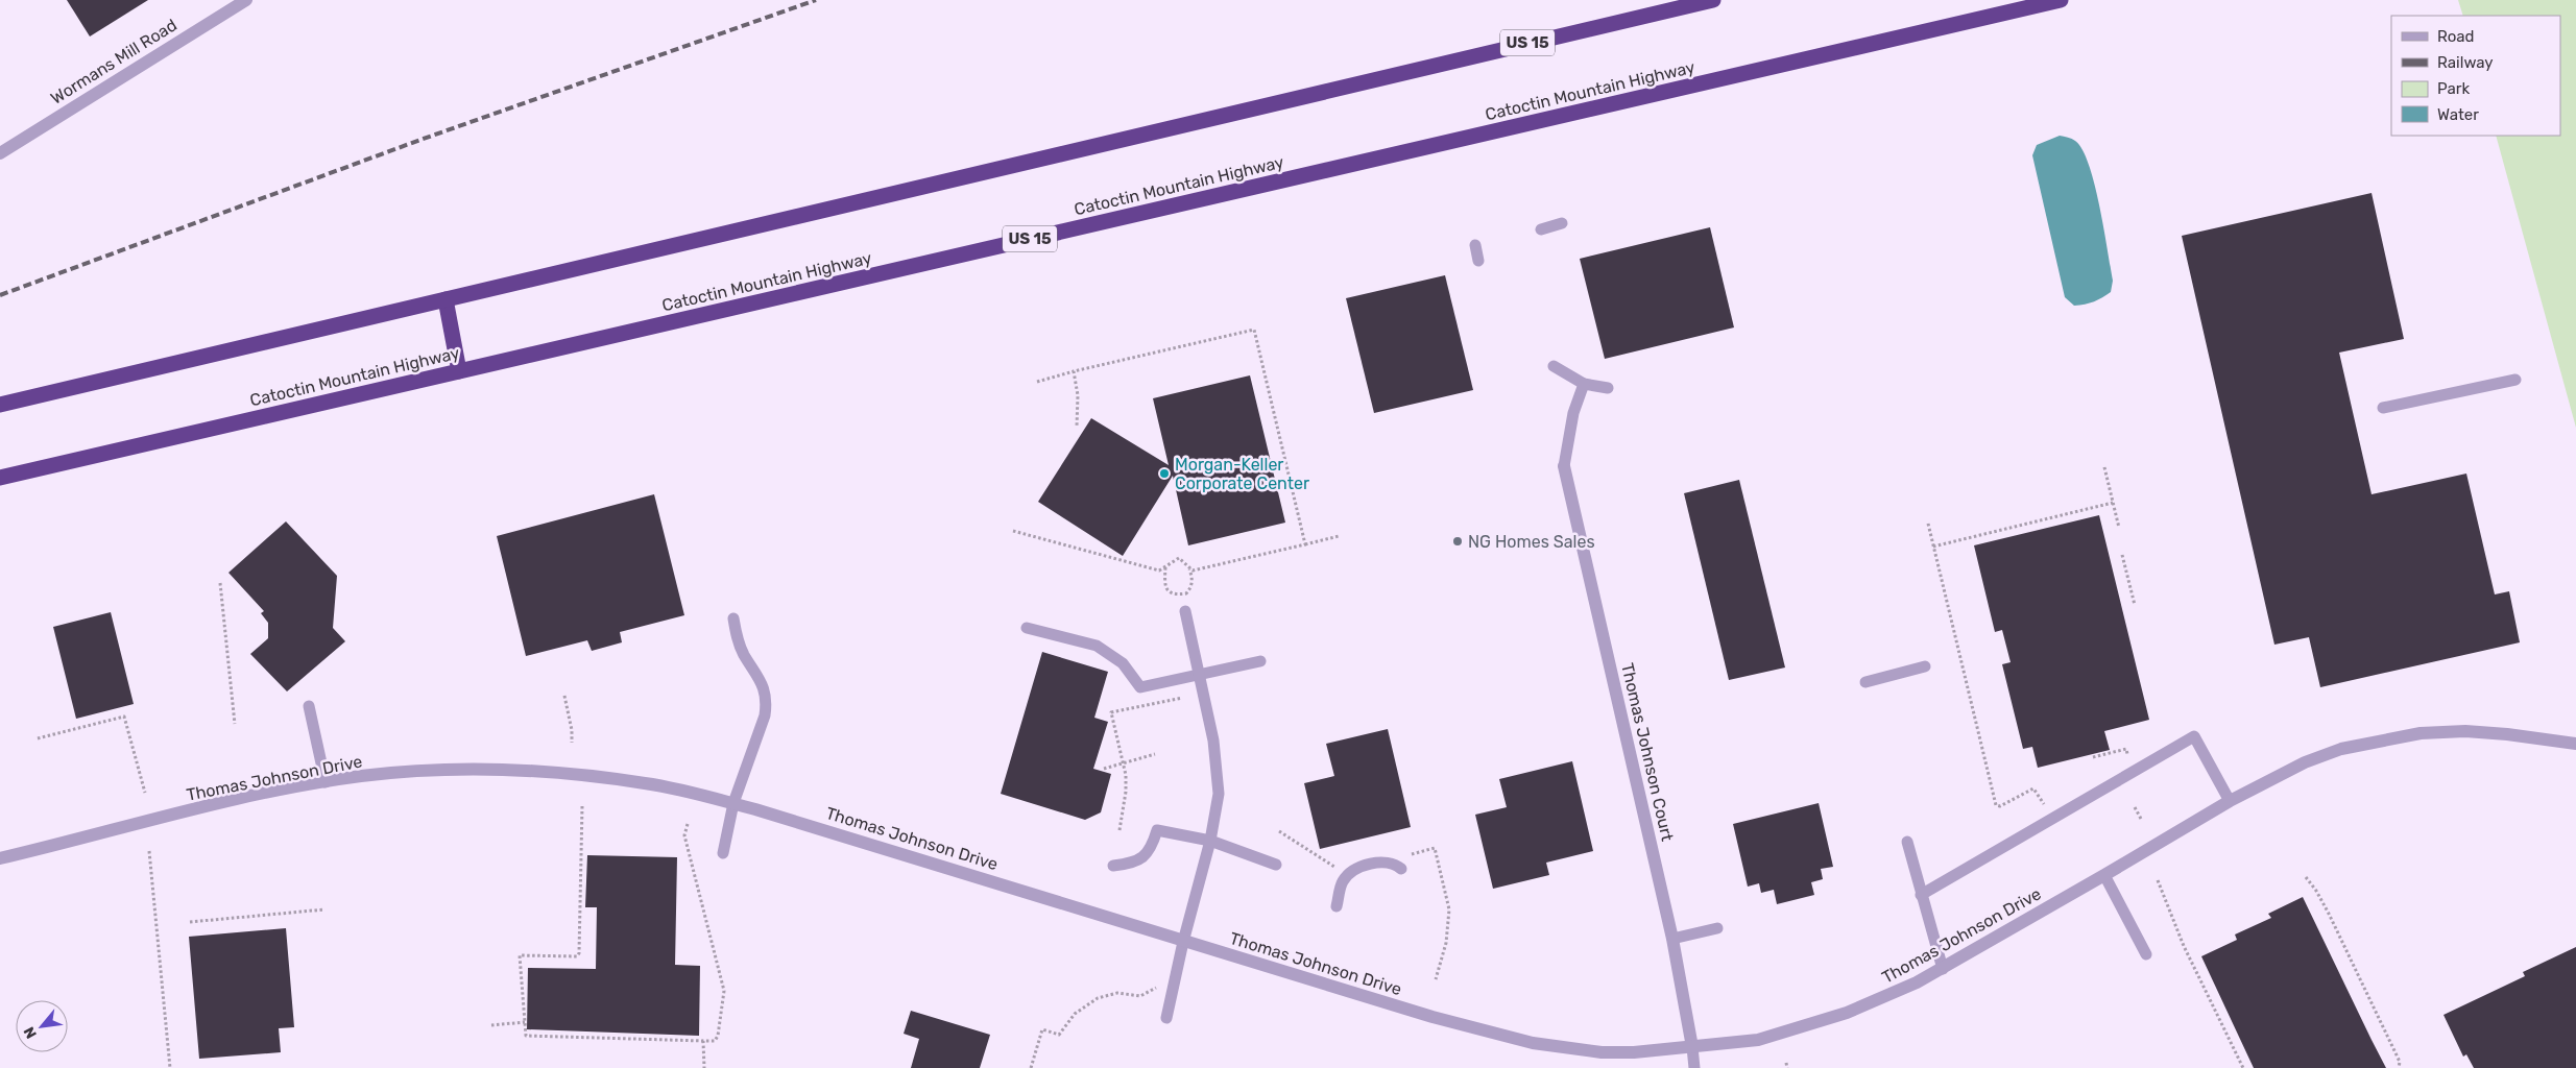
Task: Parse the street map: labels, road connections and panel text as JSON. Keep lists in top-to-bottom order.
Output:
{
  "streets": {
    "highway": ["US 15", "Catoctin Mountain Highway"],
    "street": ["Wormans Mill Road", "Thomas Johnson Court", "Thomas Johnson Drive"]
  },
  "crossings": [
    ["Thomas Johnson Court", "Thomas Johnson Drive"]
  ],
  "places": ["Morgan-Keller Corporate Center", "NG Homes Sales"],
  "legend": [
    "Road",
    "Railway",
    "Park",
    "Water"
  ],
  "north": "bottom left"
}
